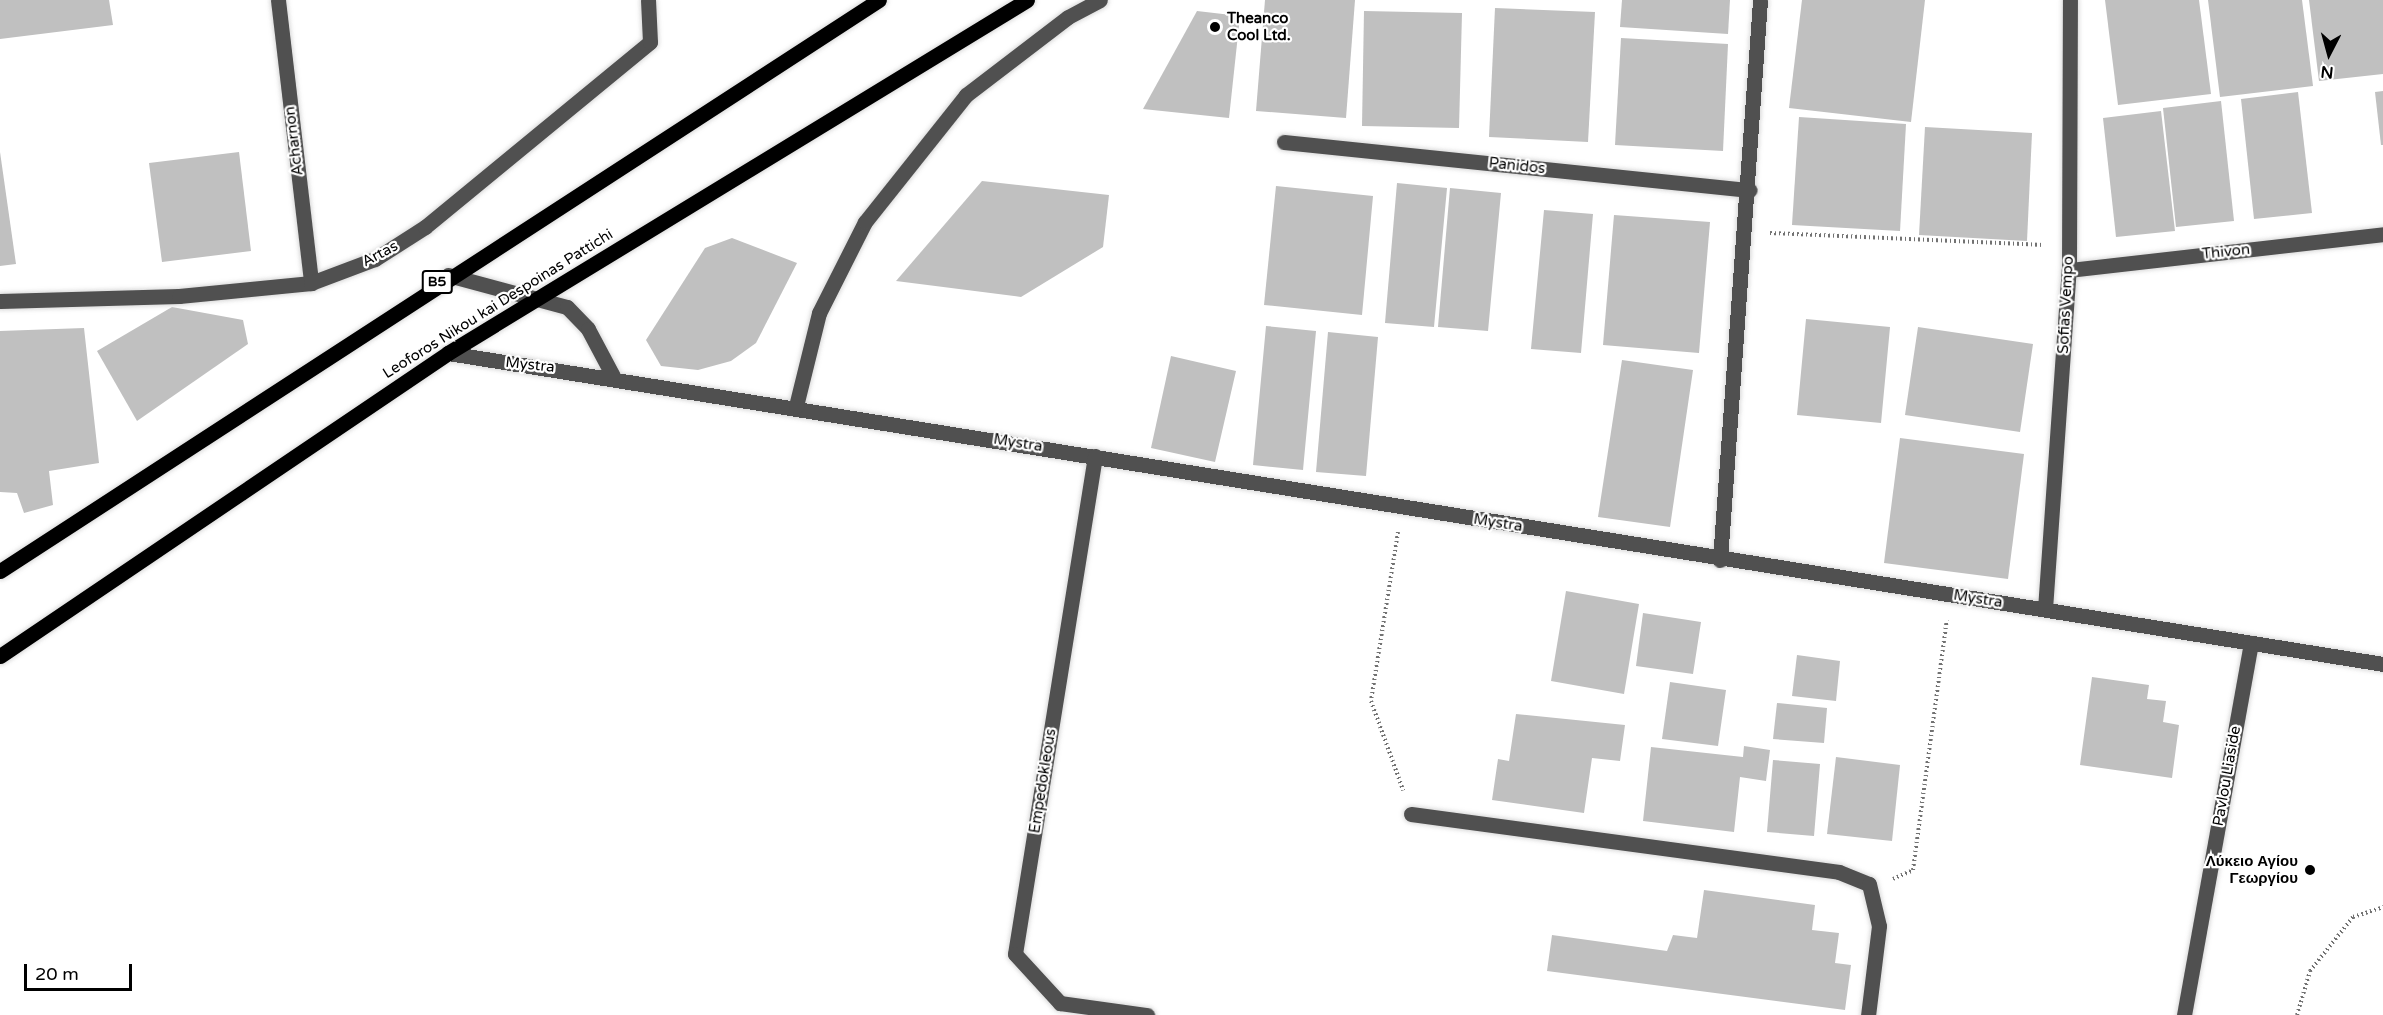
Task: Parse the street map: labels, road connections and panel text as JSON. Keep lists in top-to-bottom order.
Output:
{
  "streets": {
    "main road": ["B5", "Leoforos Nikou kai Despoinas Pattichi"],
    "street": [
      "Acharnon",
      "Panidos",
      "Thivon",
      "Artas",
      "Sofias Vempo",
      "Mystra",
      "Pavlou Liaside",
      "Empedokleous"
    ]
  },
  "crossings": [
    ["Acharnon", "Artas"],
    ["Thivon", "Sofias Vempo"],
    ["Leoforos Nikou kai Despoinas Pattichi", "Mystra"],
    ["Sofias Vempo", "Mystra"],
    ["Mystra", "Pavlou Liaside"],
    ["Mystra", "Empedokleous"]
  ],
  "places": ["Theanco Cool Ltd.", "Λύκειο Αγίου Γεωργίου"],
  "scale_bar": "20 m",
  "north": "bottom"
}
